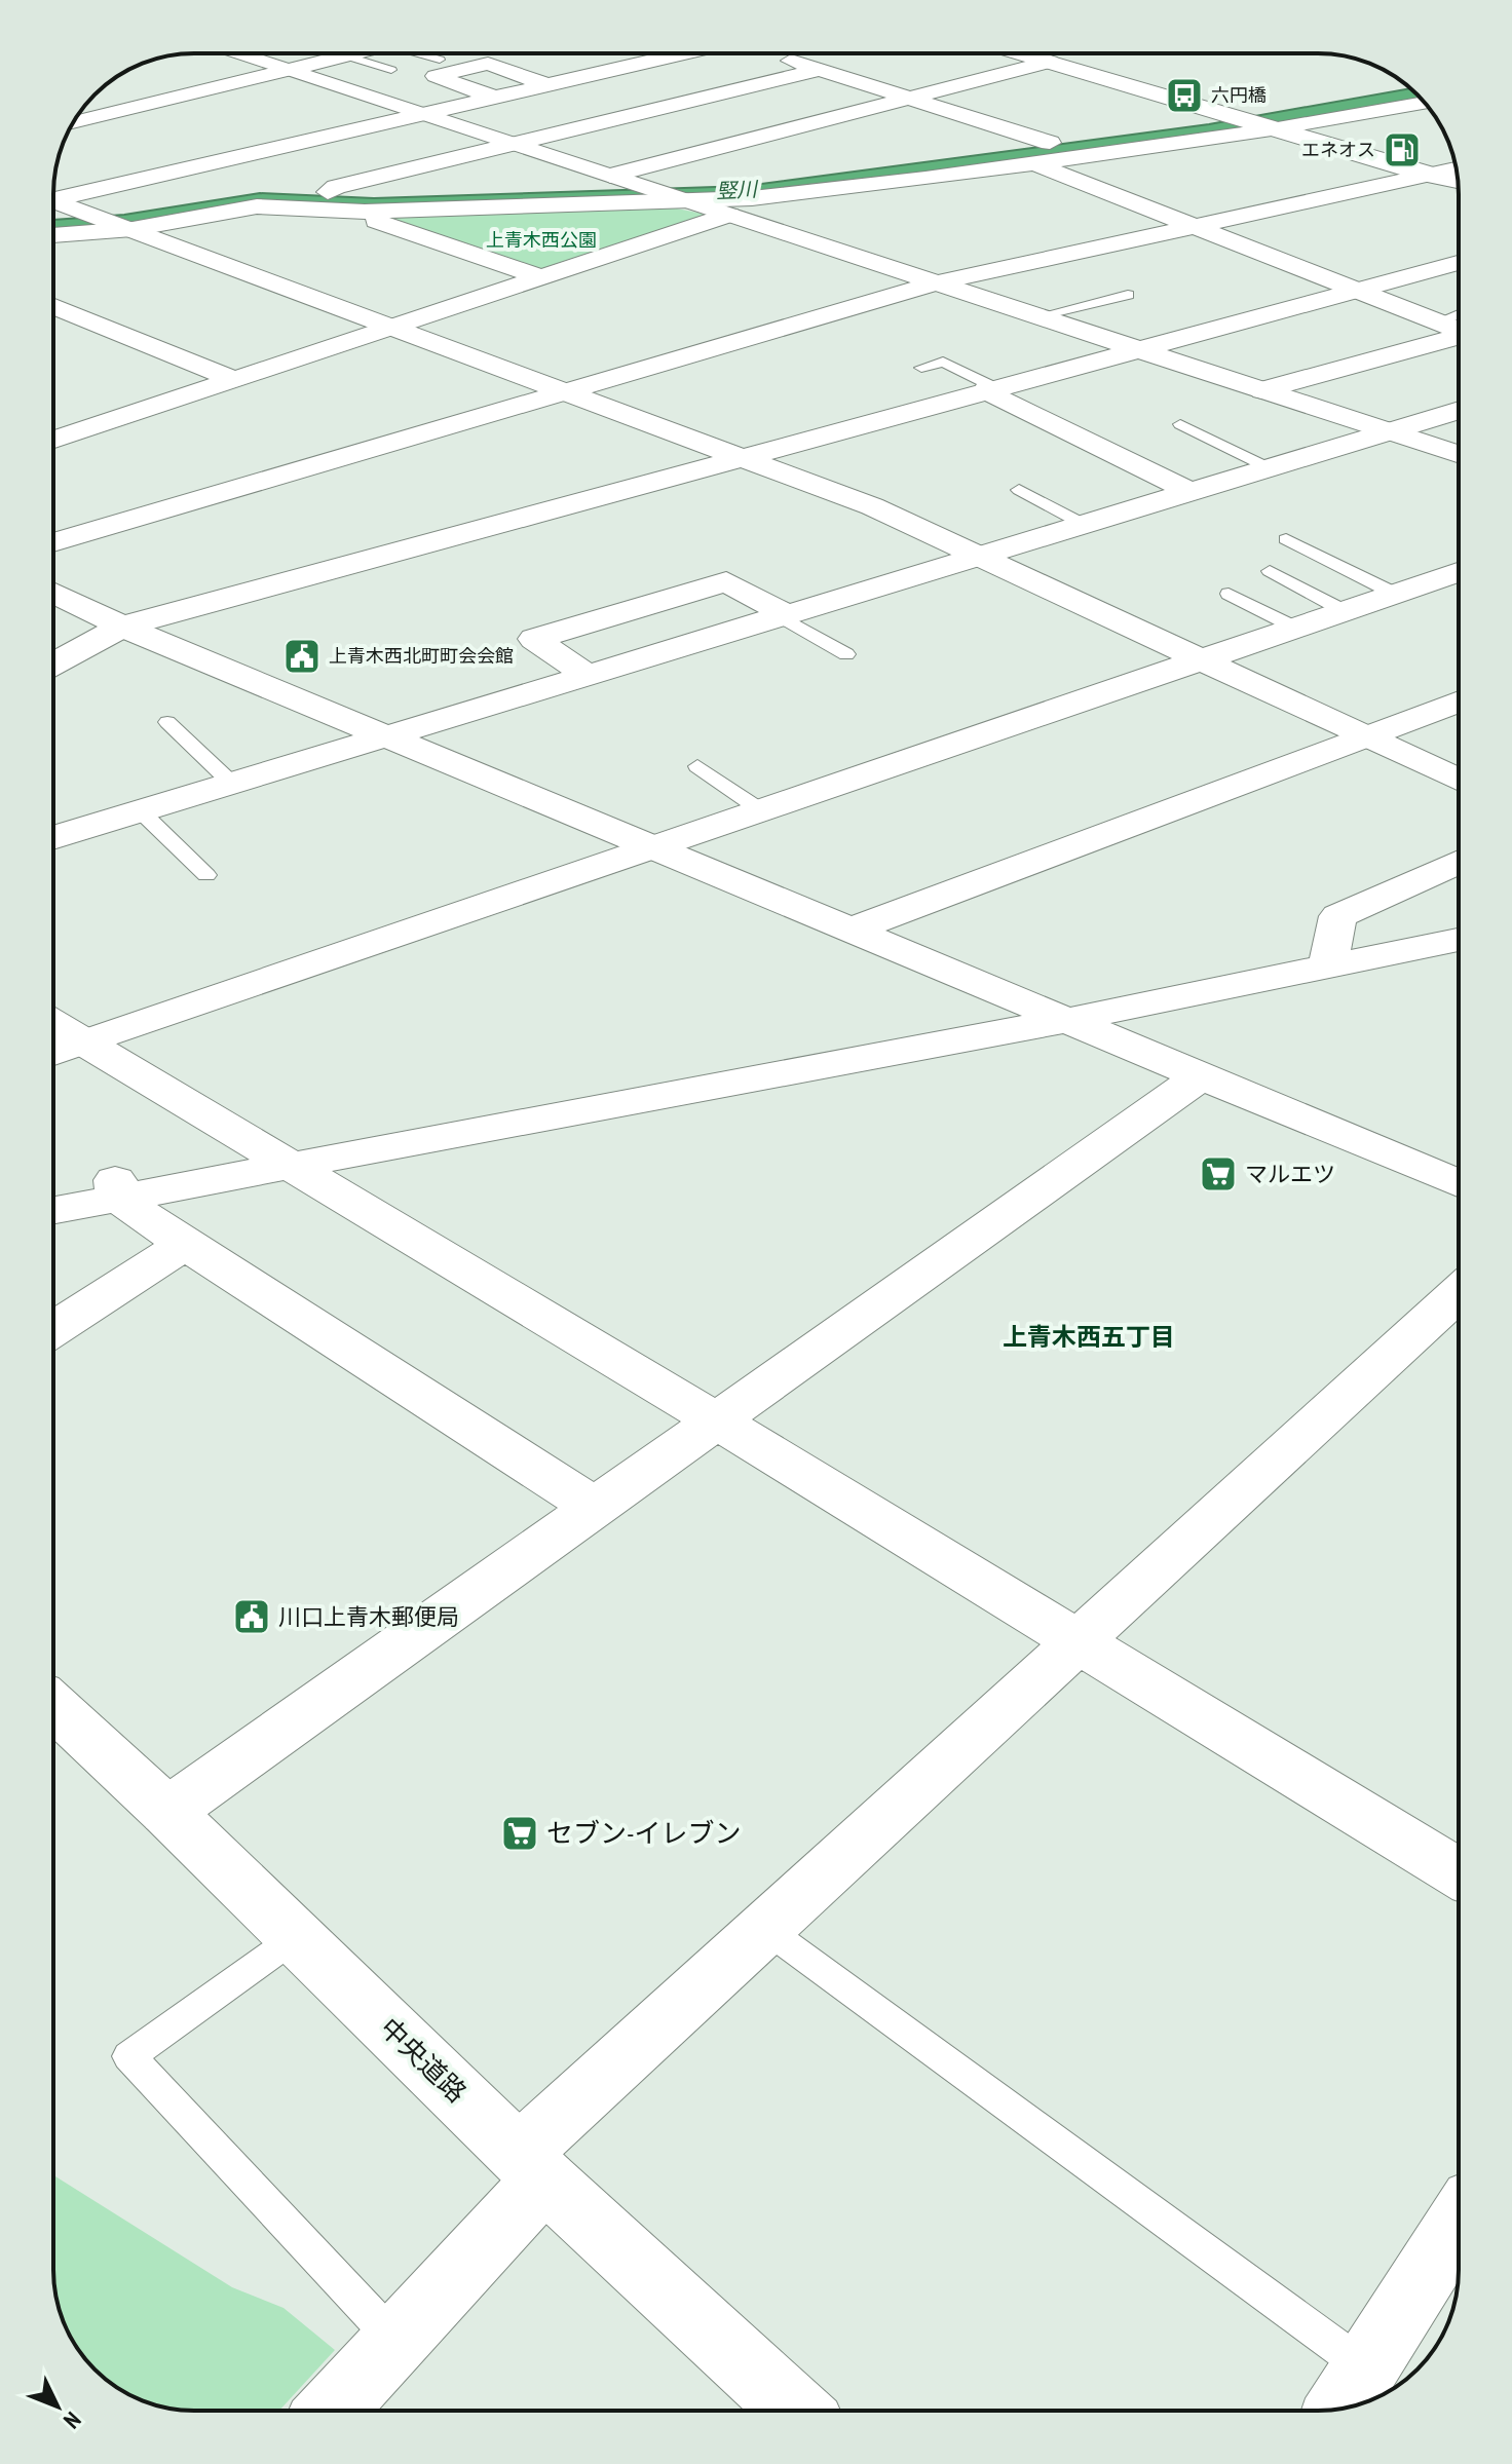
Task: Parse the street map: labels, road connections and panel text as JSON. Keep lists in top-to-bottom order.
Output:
{
  "streets": {
    "street": ["中央道路"]
  },
  "districts": ["上青木西五丁目"],
  "water": ["竪川"],
  "parks": ["上青木西公園"],
  "places": {
    "bus stop": ["六円橋"],
    "fuel station": ["エネオス"],
    "public building": ["上青木西北町町会会館", "川口上青木郵便局"],
    "supermarket": ["マルエツ", "セブン-イレブン"]
  },
  "north": "bottom right"
}
